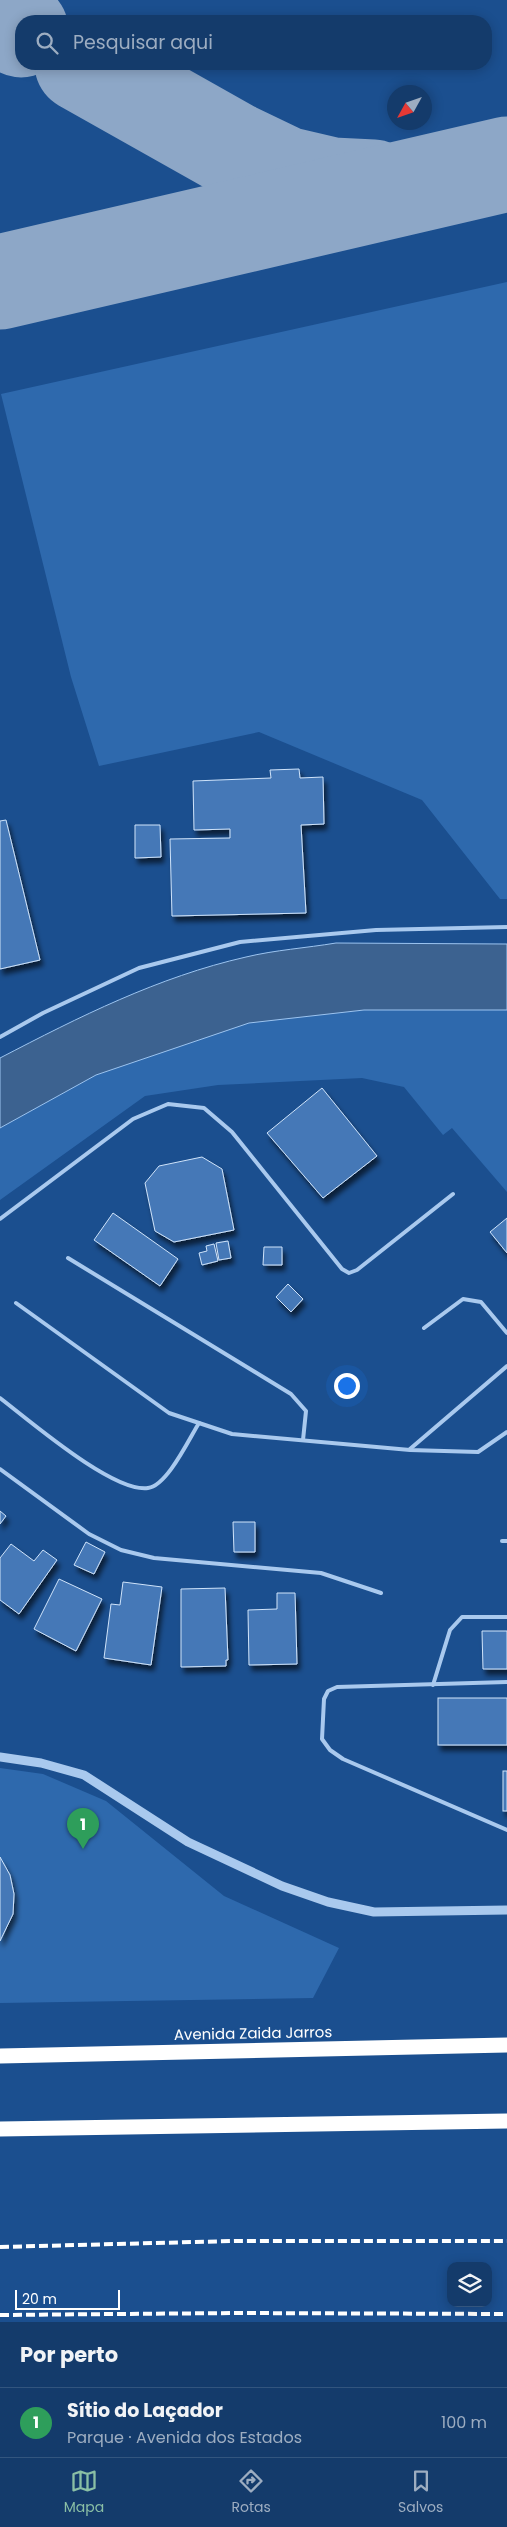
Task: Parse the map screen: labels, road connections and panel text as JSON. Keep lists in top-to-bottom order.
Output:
{
  "streets": {
    "highway": ["Avenida Zaida Jarros"]
  },
  "scale_bar": "20 m",
  "north": "bottom left",
  "page": {
    "search": "Pesquisar aqui",
    "pins": "1",
    "scale": "20 m",
    "heading": "Por perto",
    "list": [
      {
        "mark": "1",
        "name": "Sítio do Laçador",
        "note": "Parque · Avenida dos Estados",
        "value": "100 m"
      }
    ],
    "nav": ["Mapa", "Rotas", "Salvos"]
  }
}
